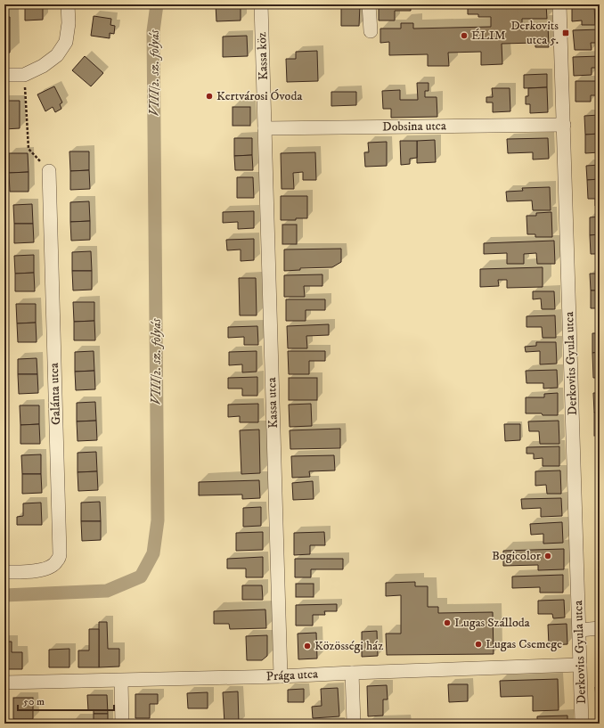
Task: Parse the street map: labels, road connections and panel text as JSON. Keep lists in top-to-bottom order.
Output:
{
  "streets": {
    "street": [
      "Kassa köz",
      "Dobsina utca",
      "Derkovits Gyula utca",
      "Galánta utca",
      "Kassa utca",
      "Prága utca"
    ]
  },
  "crossings": [
    ["Kassa köz", "Dobsina utca"],
    ["Kassa köz", "Kassa utca"],
    ["Dobsina utca", "Derkovits Gyula utca"],
    ["Dobsina utca", "Kassa utca"],
    ["Derkovits Gyula utca", "Prága utca"],
    ["Kassa utca", "Prága utca"]
  ],
  "water": ["VIII/2. sz. folyás"],
  "places": {
    "transit": ["Derkovits utca 5."],
    "other": [
      "ÉLIM",
      "Kertvárosi Óvoda",
      "Bogicolor",
      "Lugas Szálloda",
      "Lugas Csemege",
      "Közösségi ház"
    ]
  },
  "scale_bar": "50 m"
}
